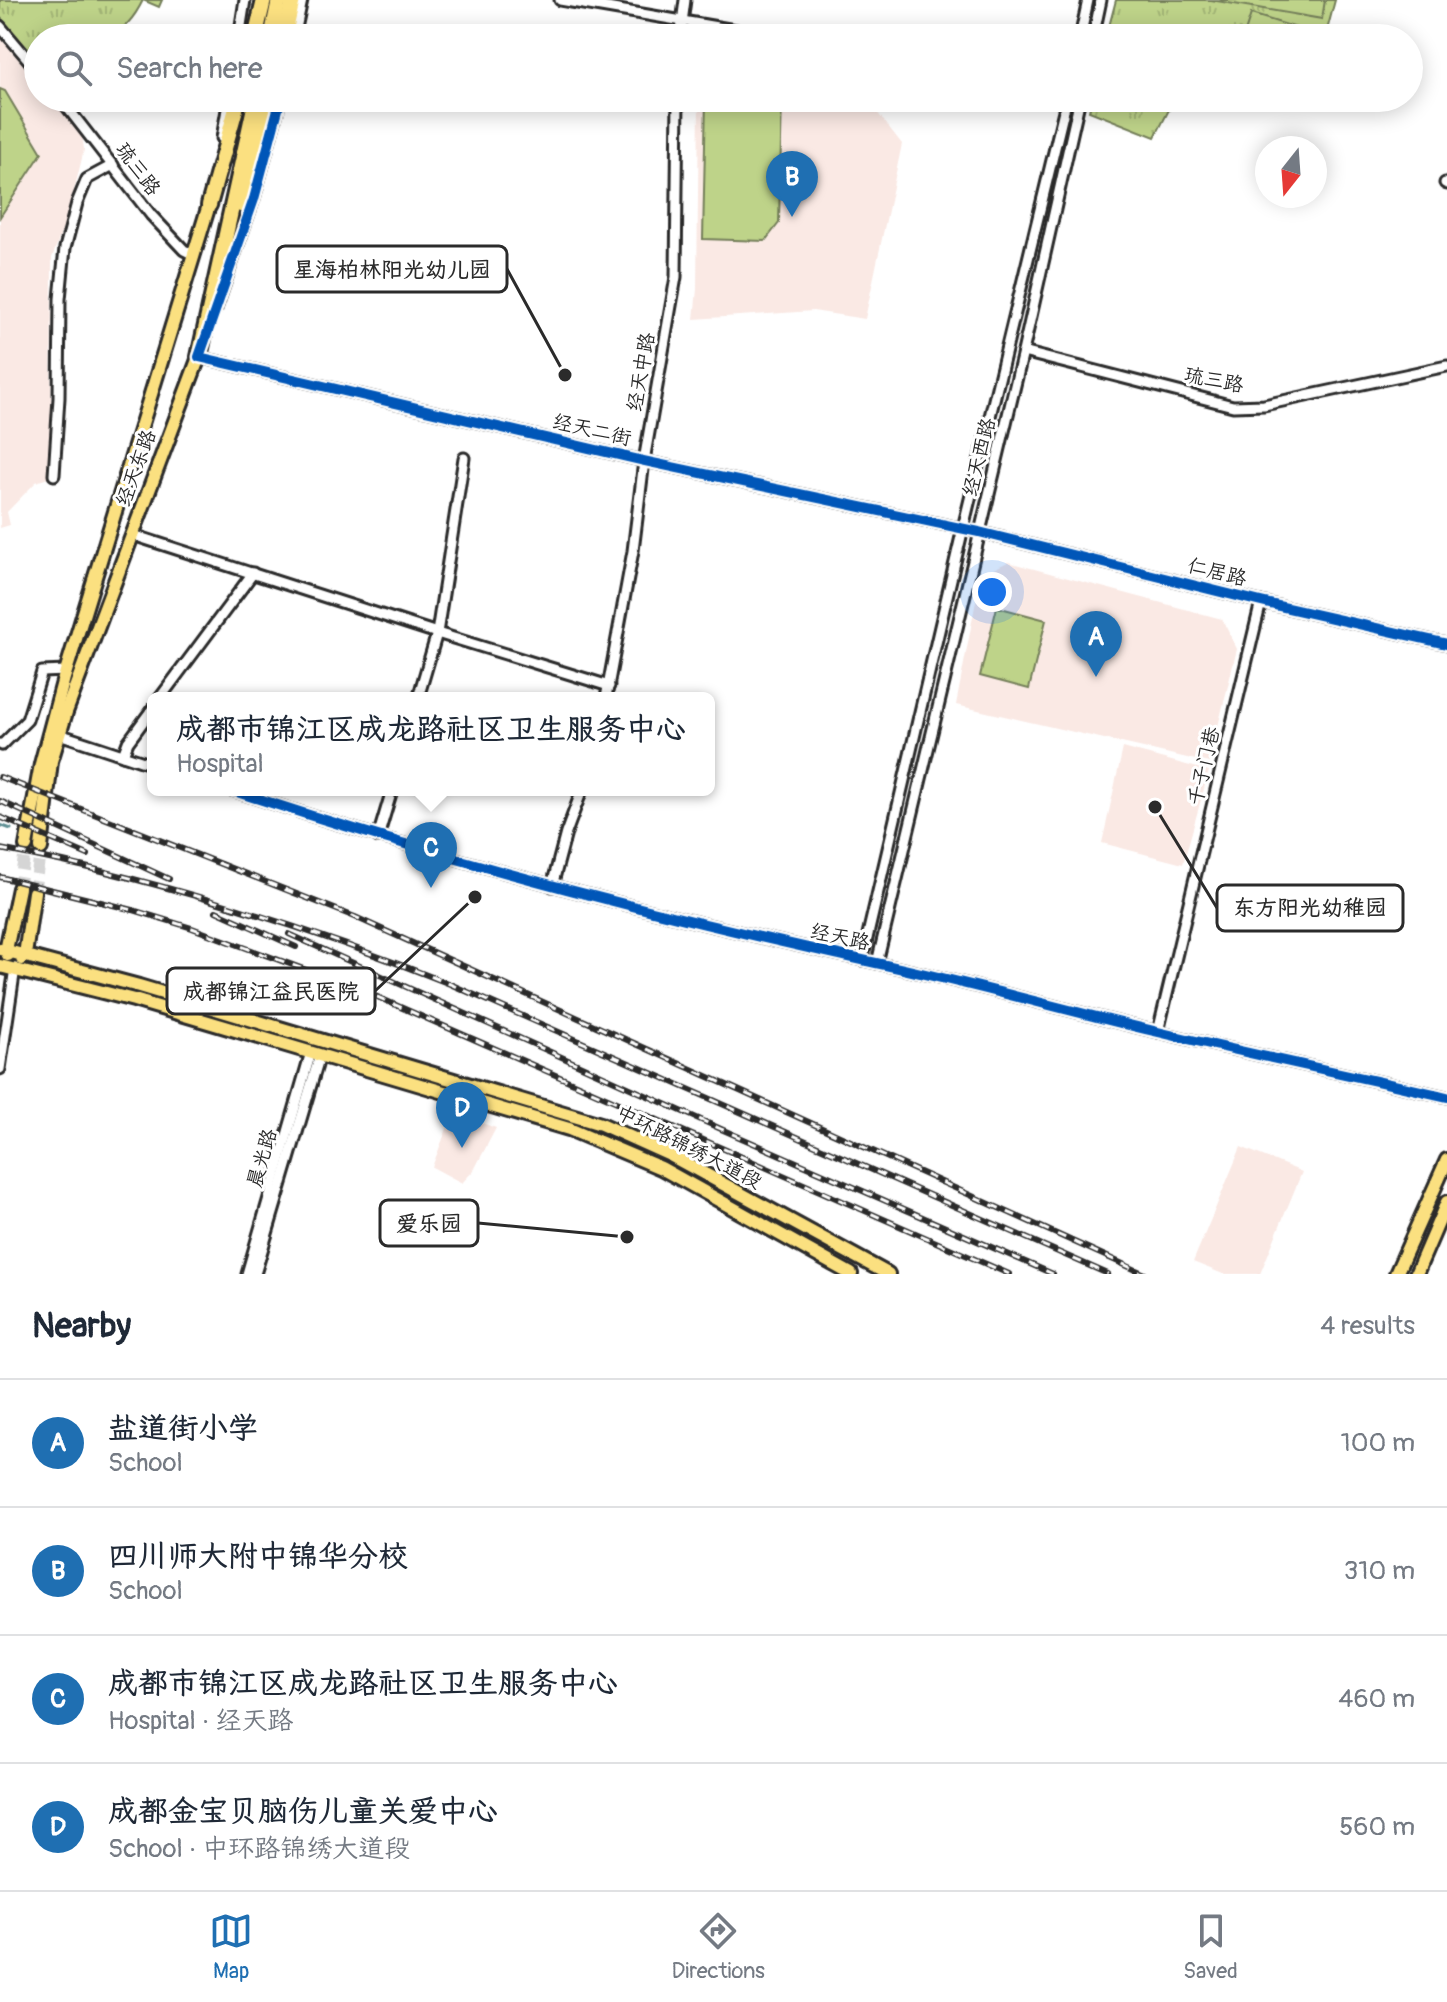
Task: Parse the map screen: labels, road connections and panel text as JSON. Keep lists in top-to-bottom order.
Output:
{
  "streets": {
    "highway": ["经天东路"],
    "main road": ["中环路锦绣大道段"],
    "street": [
      "琉三路",
      "经天中路",
      "经天二街",
      "经天西路",
      "仁居路",
      "千子门巷",
      "经天路",
      "晨光路"
    ]
  },
  "crossings": [
    ["琉三路", "经天西路"],
    ["琉三路", "经天东路"],
    ["经天中路", "经天二街"],
    ["经天二街", "经天西路"],
    ["经天二街", "经天东路"],
    ["经天二街", "仁居路"],
    ["经天西路", "仁居路"],
    ["经天西路", "经天路"],
    ["仁居路", "千子门巷"],
    ["千子门巷", "经天路"],
    ["中环路锦绣大道段", "晨光路"]
  ],
  "places": [
    "星海柏林阳光幼儿园",
    "东方阳光幼稚园",
    "成都锦江益民医院",
    "爱乐园"
  ],
  "north": "bottom",
  "page": {
    "search": "Search here",
    "pins": [
      "B",
      "A",
      "C",
      "D"
    ],
    "popup": ["成都市锦江区成龙路社区卫生服务中心", "Hospital"],
    "heading": ["Nearby", "4 results"],
    "list": [
      {
        "mark": "A",
        "name": "盐道街小学",
        "note": "School",
        "value": "100 m"
      },
      {
        "mark": "B",
        "name": "四川师大附中锦华分校",
        "note": "School",
        "value": "310 m"
      },
      {
        "mark": "C",
        "name": "成都市锦江区成龙路社区卫生服务中心",
        "note": "Hospital · 经天路",
        "value": "460 m"
      },
      {
        "mark": "D",
        "name": "成都金宝贝脑伤儿童关爱中心",
        "note": "School · 中环路锦绣大道段",
        "value": "560 m"
      }
    ],
    "nav": ["Map", "Directions", "Saved"]
  }
}
